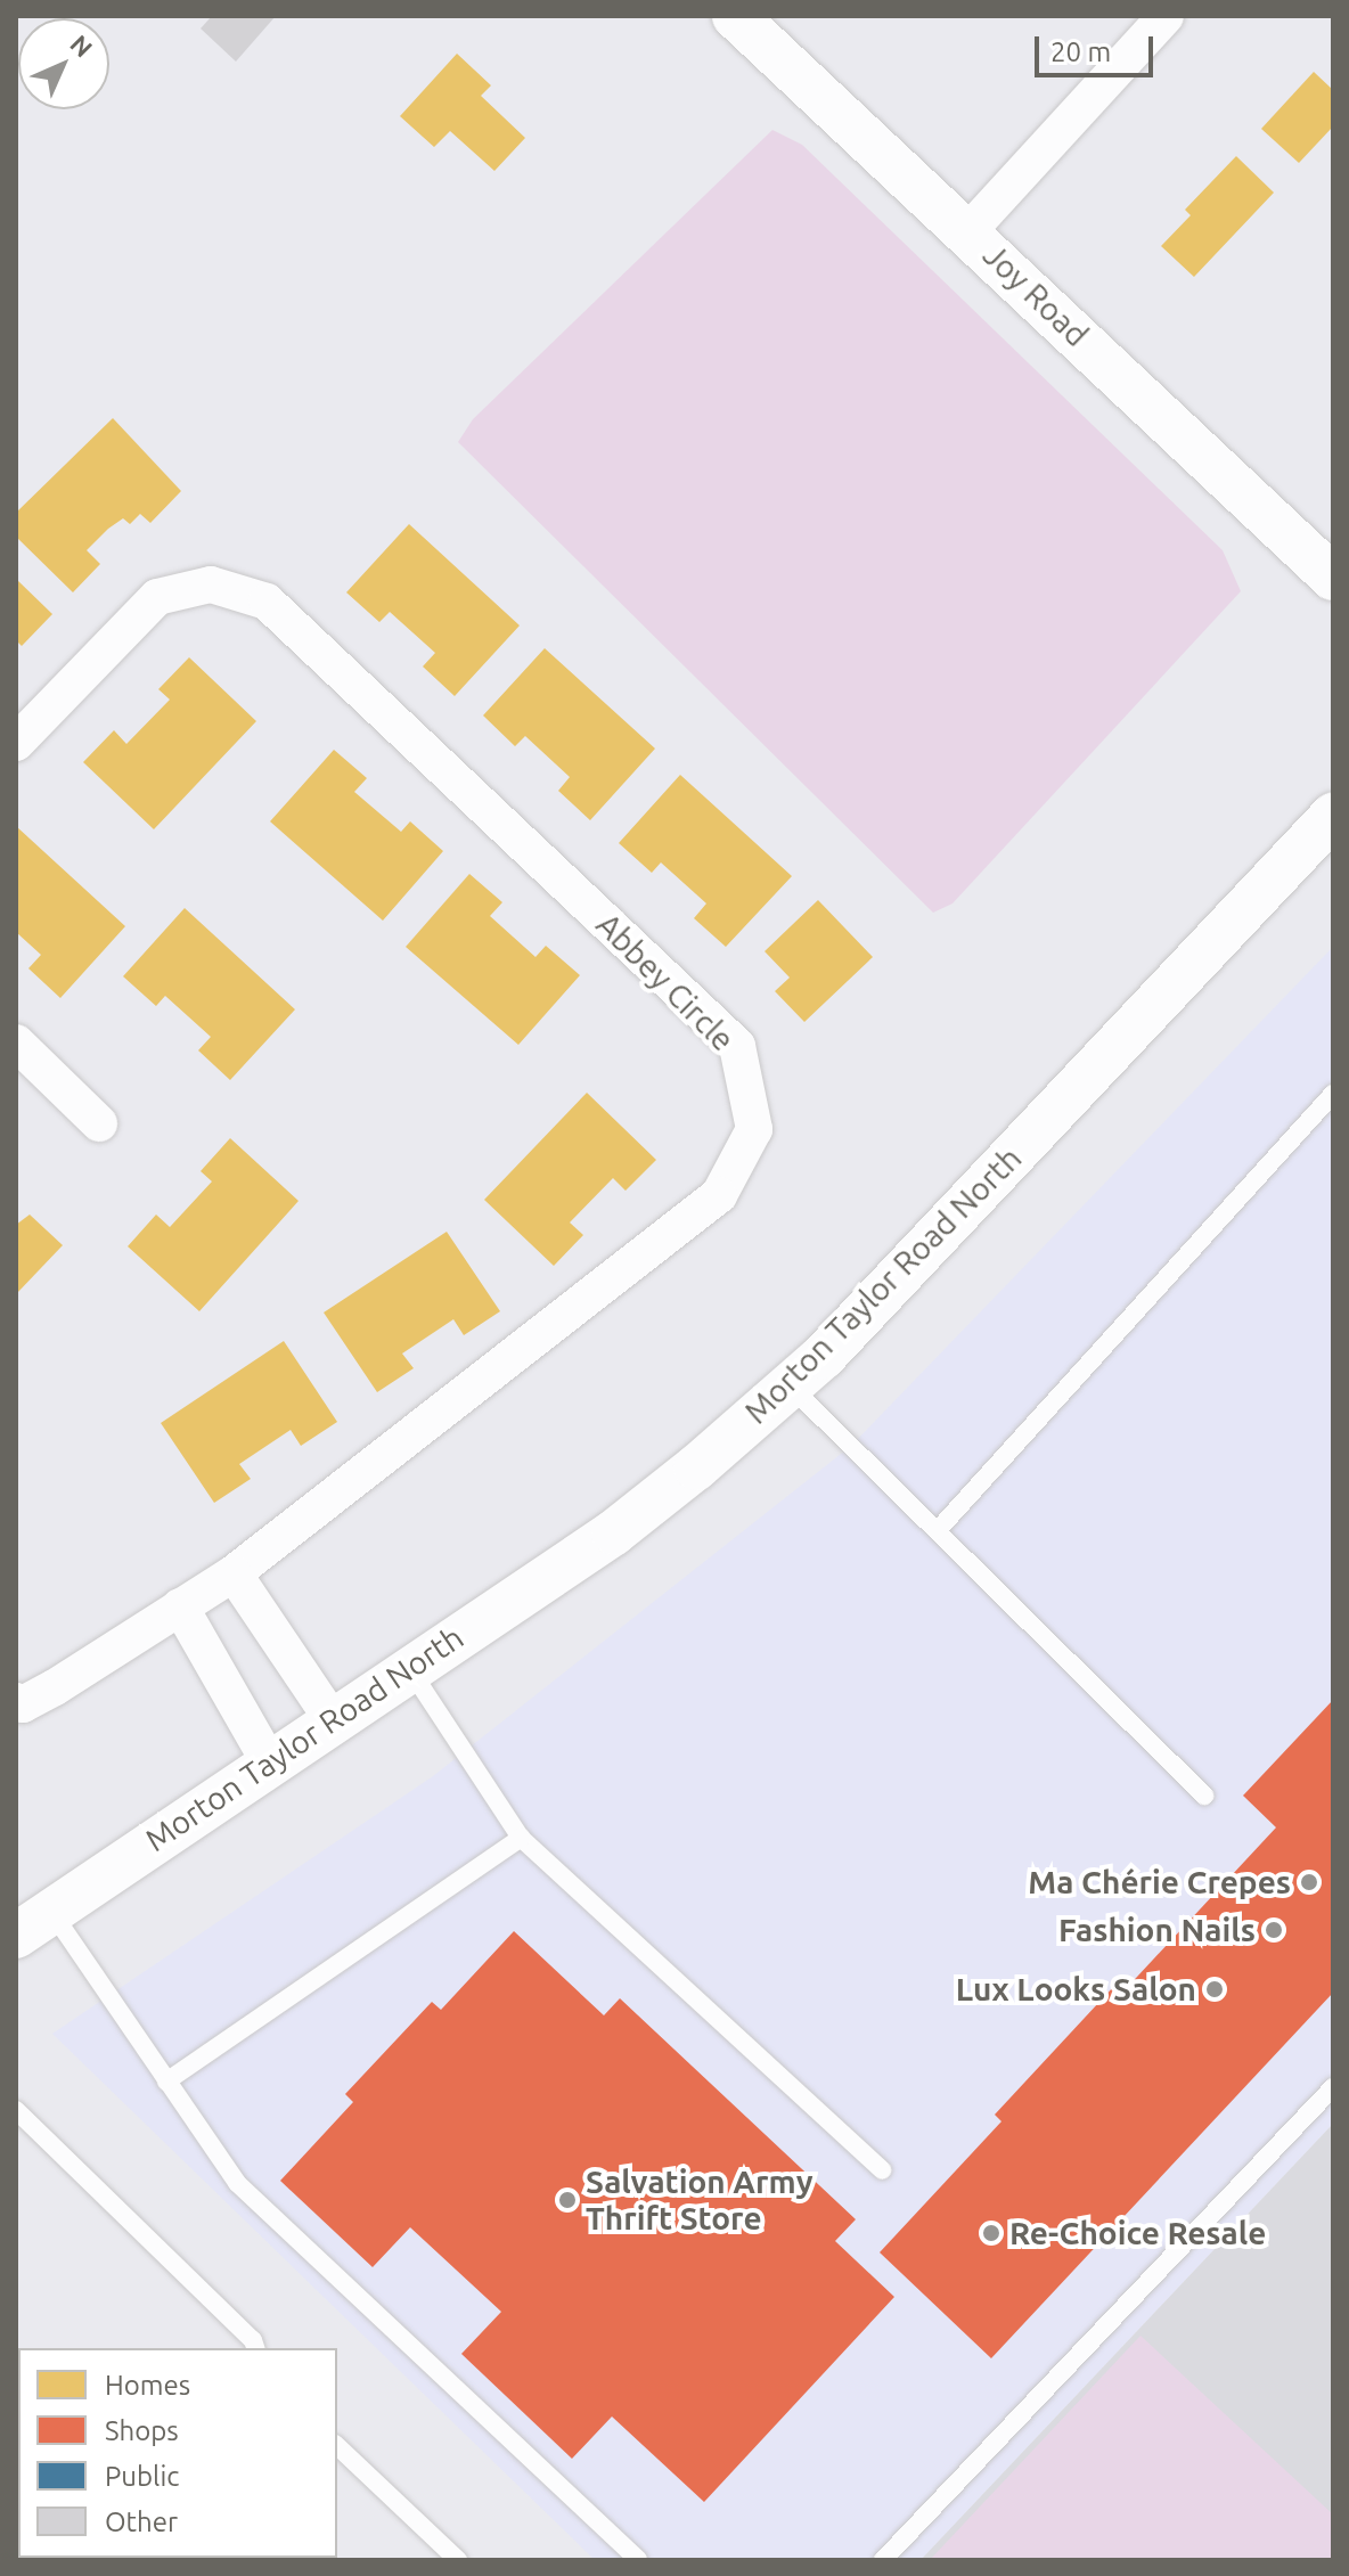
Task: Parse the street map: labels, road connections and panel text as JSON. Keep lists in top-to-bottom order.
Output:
{
  "streets": {
    "street": ["Joy Road", "Abbey Circle", "Morton Taylor Road North"]
  },
  "places": [
    "Ma Chérie Crepes",
    "Fashion Nails",
    "Lux Looks Salon",
    "Salvation Army Thrift Store",
    "Re-Choice Resale"
  ],
  "legend": [
    "Homes",
    "Shops",
    "Public",
    "Other"
  ],
  "scale_bar": "20 m",
  "north": "top right"
}
